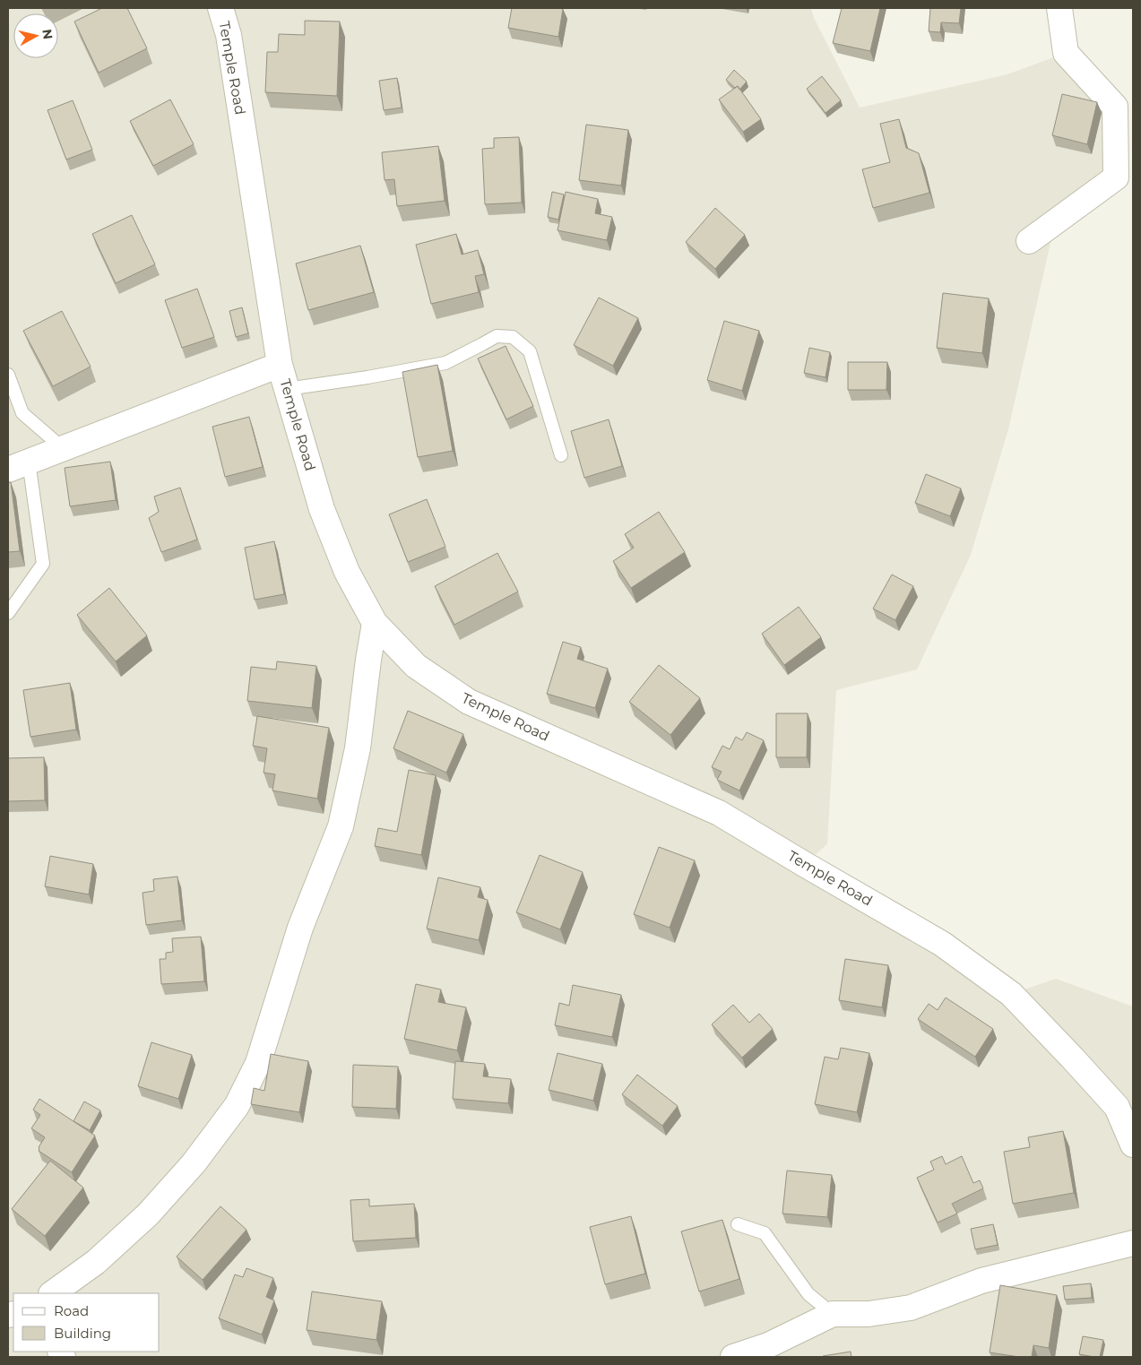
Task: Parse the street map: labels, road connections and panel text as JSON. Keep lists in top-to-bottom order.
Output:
{
  "streets": {
    "street": ["Temple Road"]
  },
  "legend": ["Road", "Building"],
  "north": "right"
}
